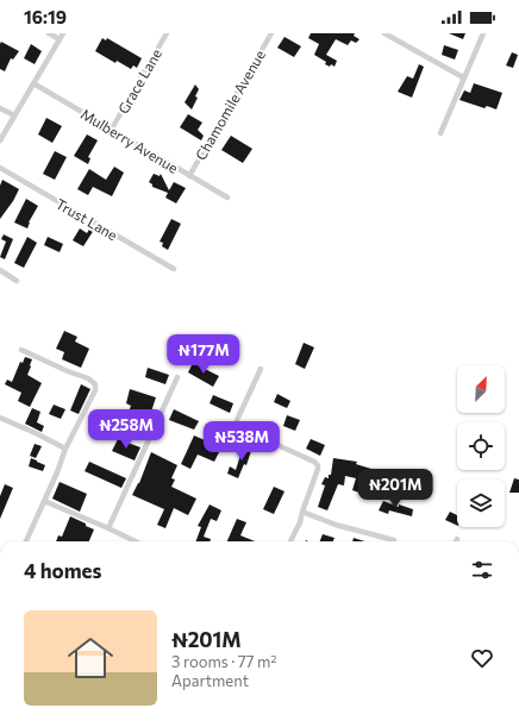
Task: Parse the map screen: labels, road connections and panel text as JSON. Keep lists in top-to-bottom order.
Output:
{
  "streets": {
    "street": [
      "Grace Lane",
      "Chamomile Avenue",
      "Mulberry Avenue",
      "Trust Lane"
    ]
  },
  "crossings": [
    ["Grace Lane", "Mulberry Avenue"],
    ["Chamomile Avenue", "Mulberry Avenue"]
  ],
  "north": "top right",
  "page": {
    "status": "16:19",
    "price": [
      "₦177M",
      "₦258M",
      "₦538M",
      "₦201M"
    ],
    "heading": "4 homes",
    "list": [
      {
        "name": "₦201M",
        "note": "3 rooms · 77 m² · Apartment"
      }
    ]
  }
}
